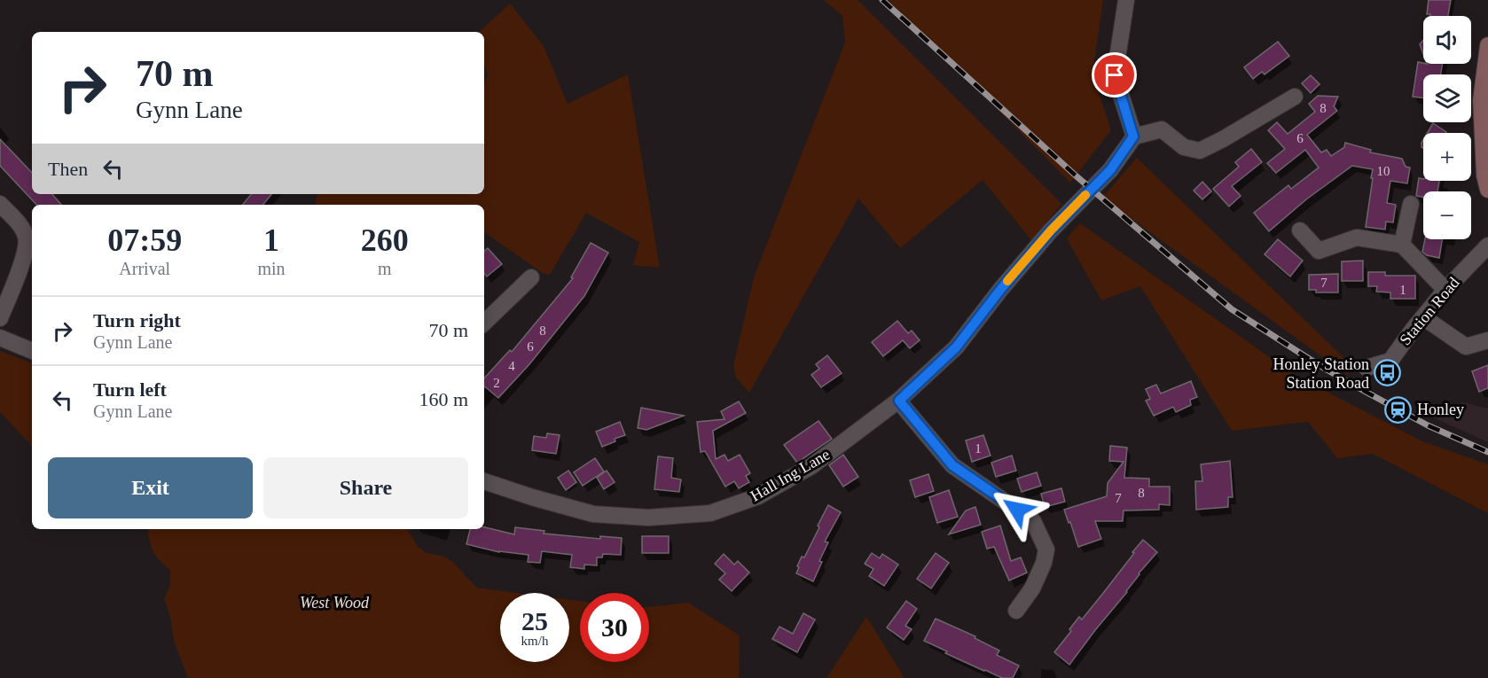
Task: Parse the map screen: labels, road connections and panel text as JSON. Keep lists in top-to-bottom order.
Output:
{
  "streets": {
    "street": ["Station Road", "Hall Ing Lane"]
  },
  "parks": ["West Wood"],
  "places": {
    "bus stop": ["Honley Station Station Road"],
    "station": ["Honley"]
  },
  "house_numbers": [
    "8",
    "6",
    "10",
    "7",
    "1",
    "8",
    "6",
    "4",
    "2",
    "1",
    "8",
    "7"
  ],
  "page": {
    "map_buttons": ["+", "−"],
    "turn": ["70 m", "Gynn Lane"],
    "then": "Then",
    "eta": [
      "07:59",
      "Arrival",
      "1",
      "min",
      "260",
      "m"
    ],
    "list": [
      {
        "name": "Turn right",
        "note": "Gynn Lane",
        "value": "70 m"
      },
      {
        "name": "Turn left",
        "note": "Gynn Lane",
        "value": "160 m"
      }
    ],
    "buttons": ["Exit", "Share"],
    "speed": "25 km/h",
    "limit": "30"
  }
}
